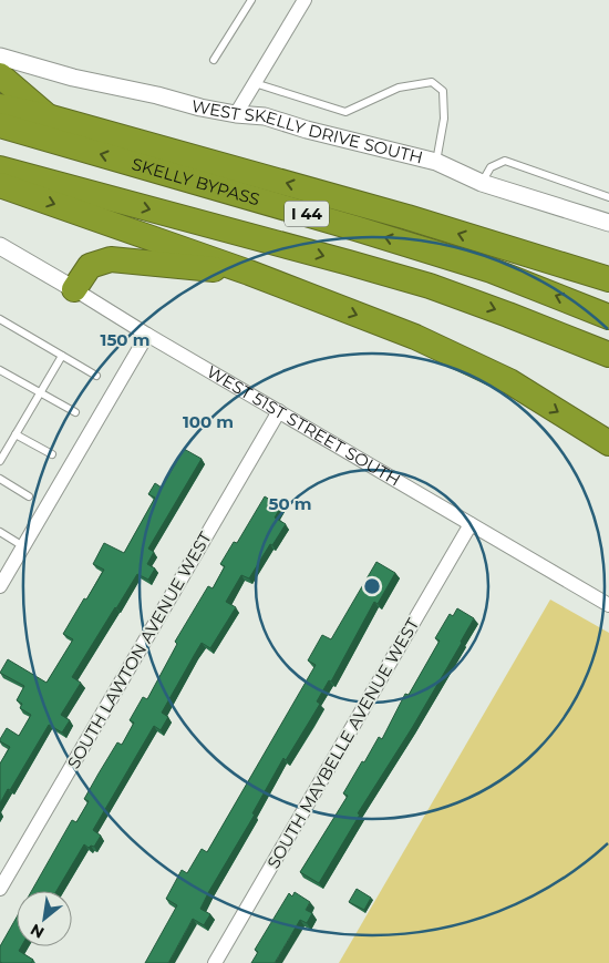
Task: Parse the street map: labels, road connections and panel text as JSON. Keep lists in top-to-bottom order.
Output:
{
  "streets": {
    "highway": ["SKELLY BYPASS", "I 44"],
    "street": [
      "WEST SKELLY DRIVE SOUTH",
      "WEST 51ST STREET SOUTH",
      "SOUTH LAWTON AVENUE WEST",
      "SOUTH MAYBELLE AVENUE WEST"
    ]
  },
  "crossings": [
    ["WEST 51ST STREET SOUTH", "SOUTH LAWTON AVENUE WEST"],
    ["WEST 51ST STREET SOUTH", "SOUTH MAYBELLE AVENUE WEST"]
  ],
  "north": "bottom left",
  "rings": ["150 m", "100 m", "50 m"]
}
